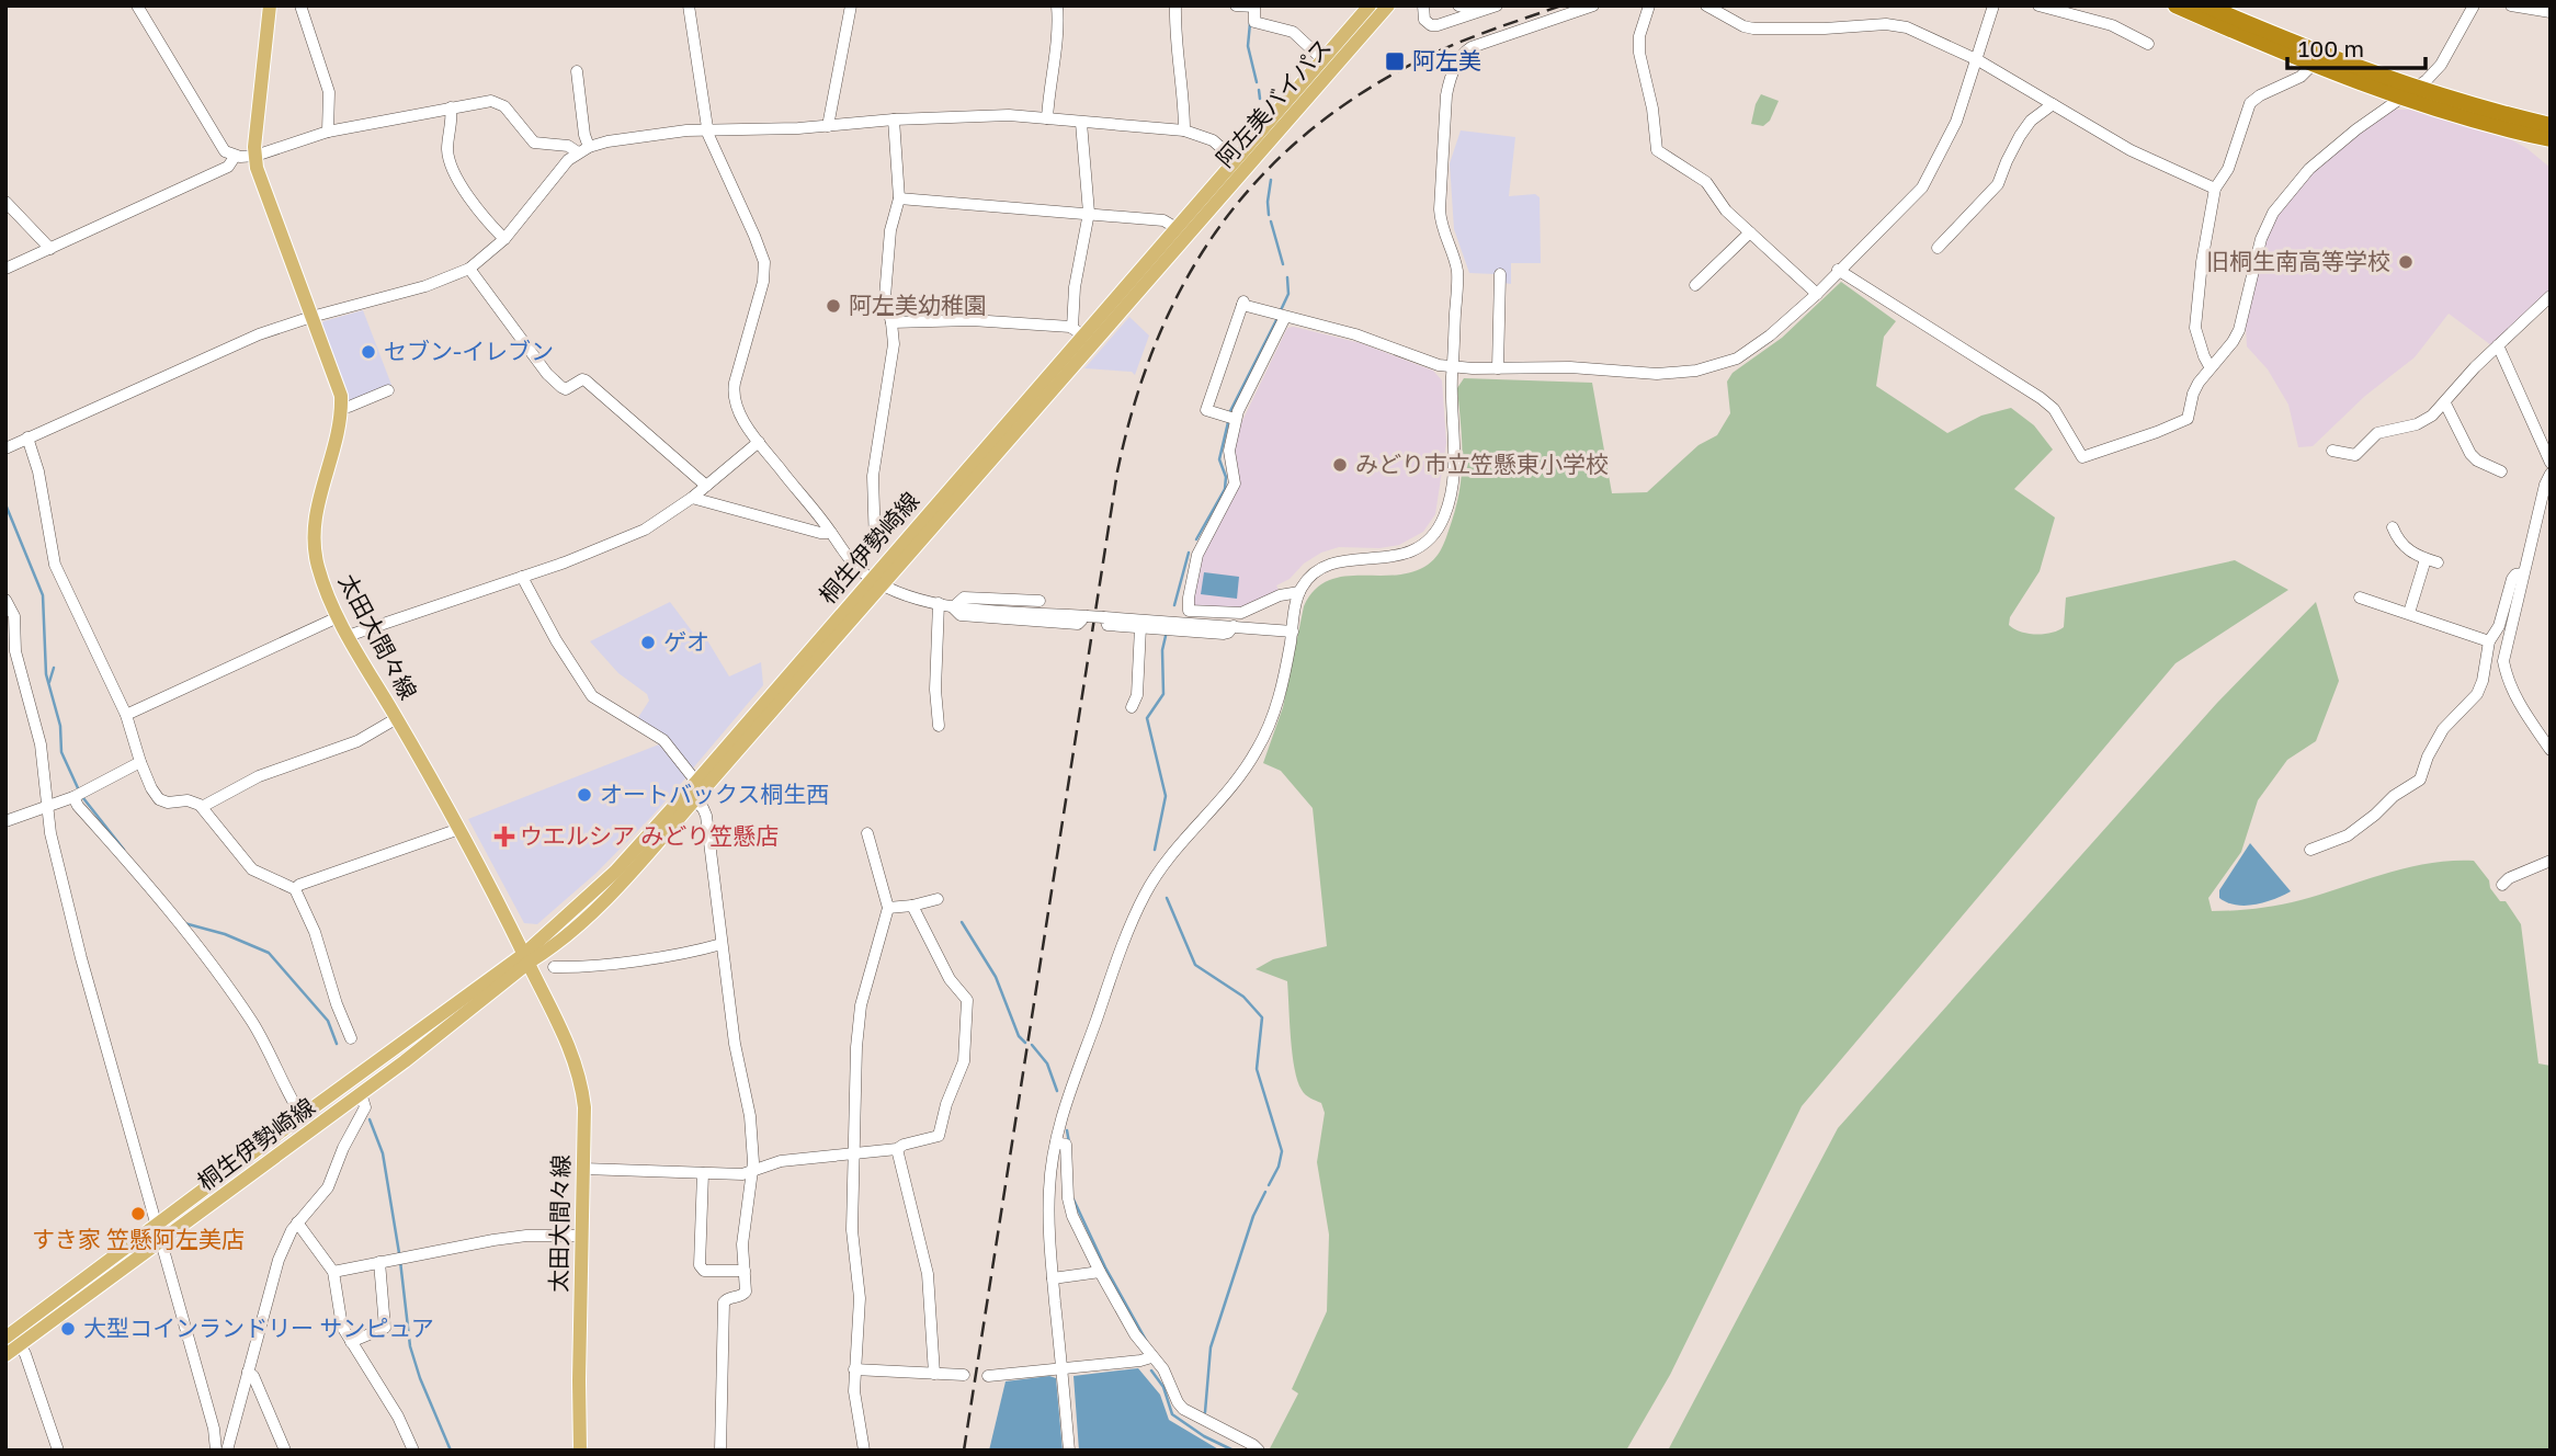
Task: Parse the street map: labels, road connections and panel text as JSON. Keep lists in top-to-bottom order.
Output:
{
  "streets": {
    "main road": ["阿左美バイパス", "桐生伊勢崎線", "太田大間々線"]
  },
  "crossings": [
    ["阿左美バイパス", "桐生伊勢崎線"],
    ["桐生伊勢崎線", "太田大間々線"]
  ],
  "places": {
    "transit": ["阿左美"],
    "other": [
      "旧桐生南高等学校",
      "阿左美幼稚園",
      "セブン-イレブン",
      "みどり市立笠懸東小学校",
      "ゲオ",
      "オートバックス桐生西",
      "すき家 笠懸阿左美店",
      "大型コインランドリー サンピュア"
    ],
    "health": ["ウエルシア みどり笠懸店"]
  },
  "scale_bar": "100 m"
}
